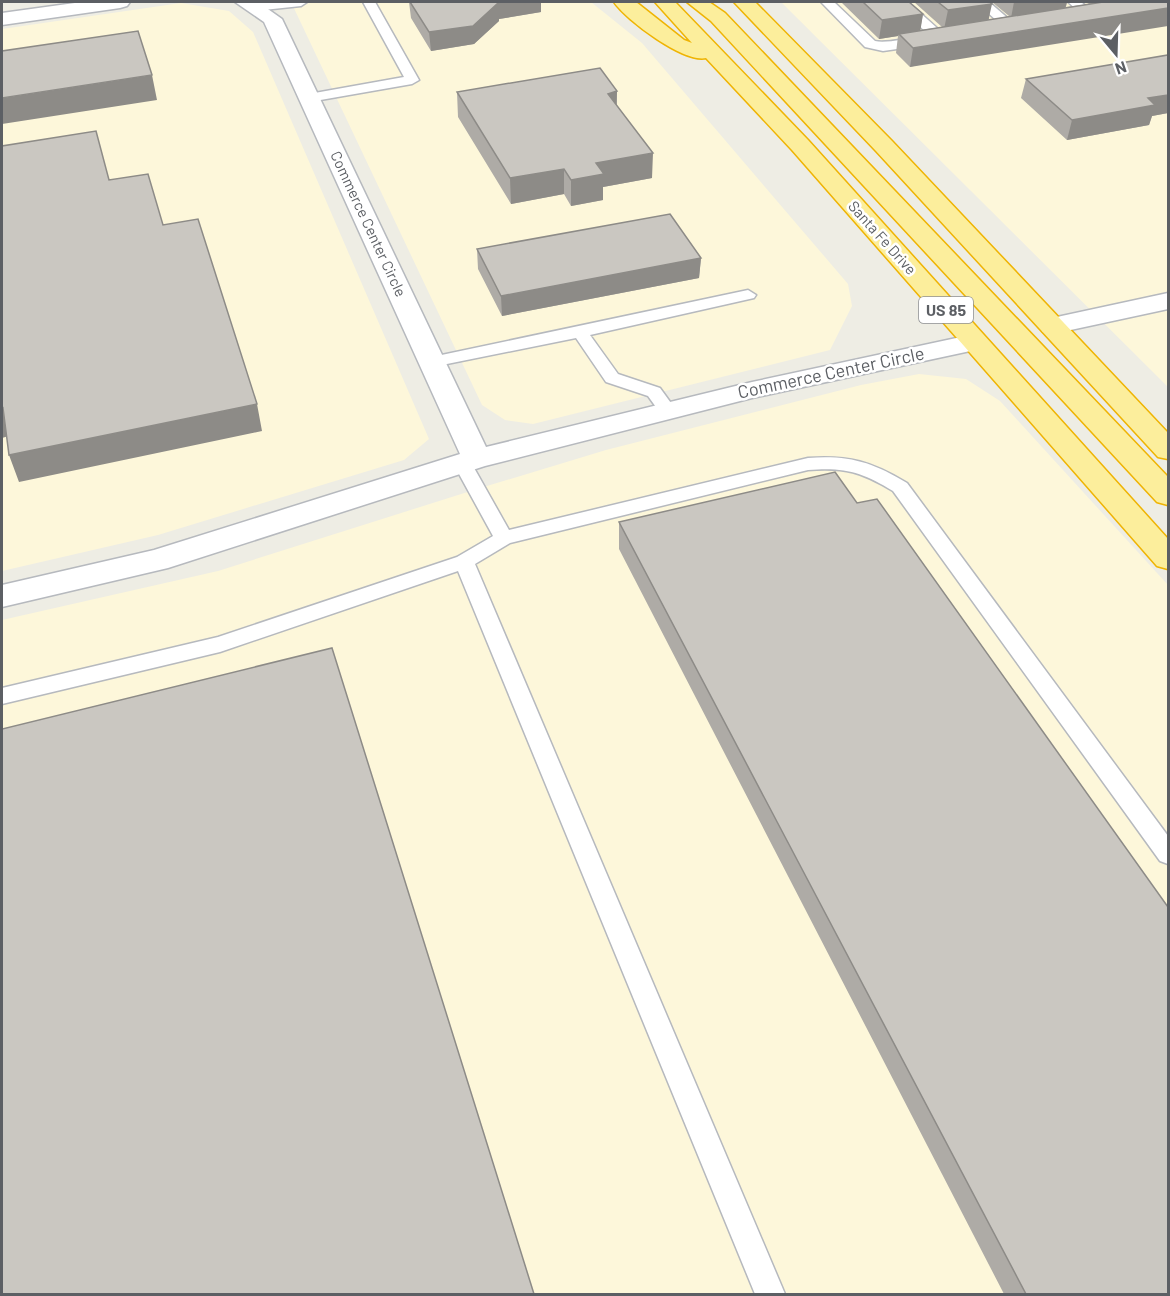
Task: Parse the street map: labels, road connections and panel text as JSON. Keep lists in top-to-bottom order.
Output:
{
  "streets": {
    "highway": ["Santa Fe Drive", "US 85"],
    "street": ["Commerce Center Circle"]
  },
  "crossings": [
    ["Commerce Center Circle", "Santa Fe Drive"]
  ],
  "north": "bottom"
}
